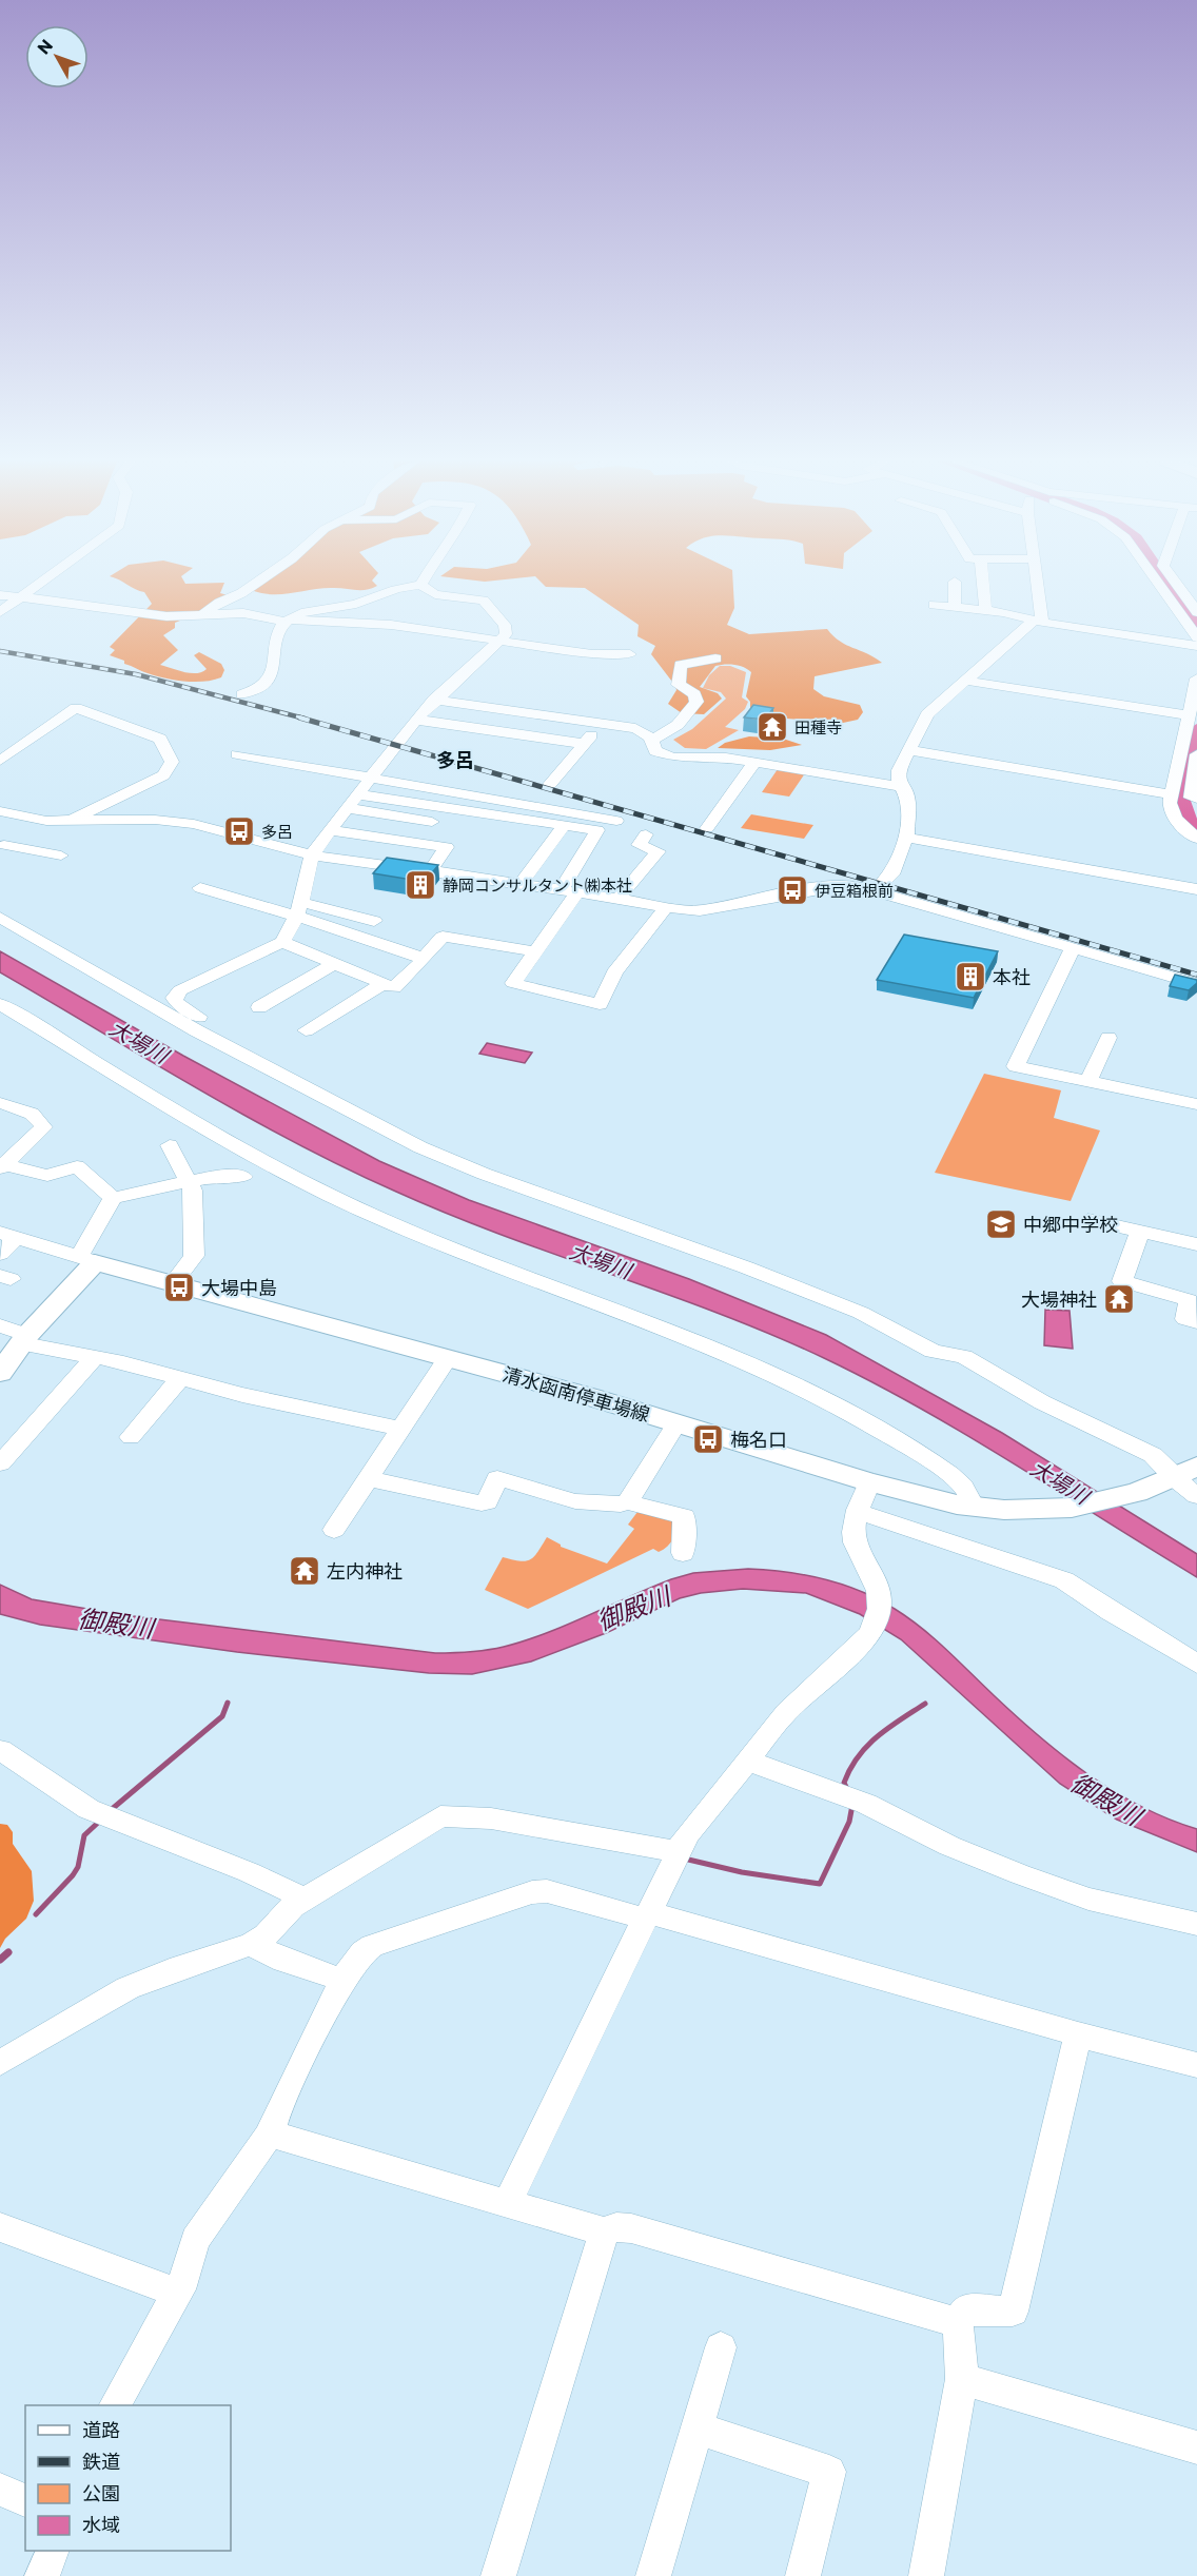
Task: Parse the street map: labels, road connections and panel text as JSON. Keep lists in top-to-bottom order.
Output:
{
  "streets": {
    "main road": ["清水函南停車場線"]
  },
  "districts": ["多呂"],
  "water": ["大場川", "御殿川"],
  "places": {
    "temple": ["田種寺", "大場神社", "左内神社"],
    "bus stop": [
      "多呂",
      "伊豆箱根前",
      "大場中島",
      "梅名口"
    ],
    "building": ["静岡コンサルタント㈱本社", "本社"],
    "school or university": ["中郷中学校"]
  },
  "legend": [
    "道路",
    "鉄道",
    "公園",
    "水域"
  ],
  "north": "top left"
}
